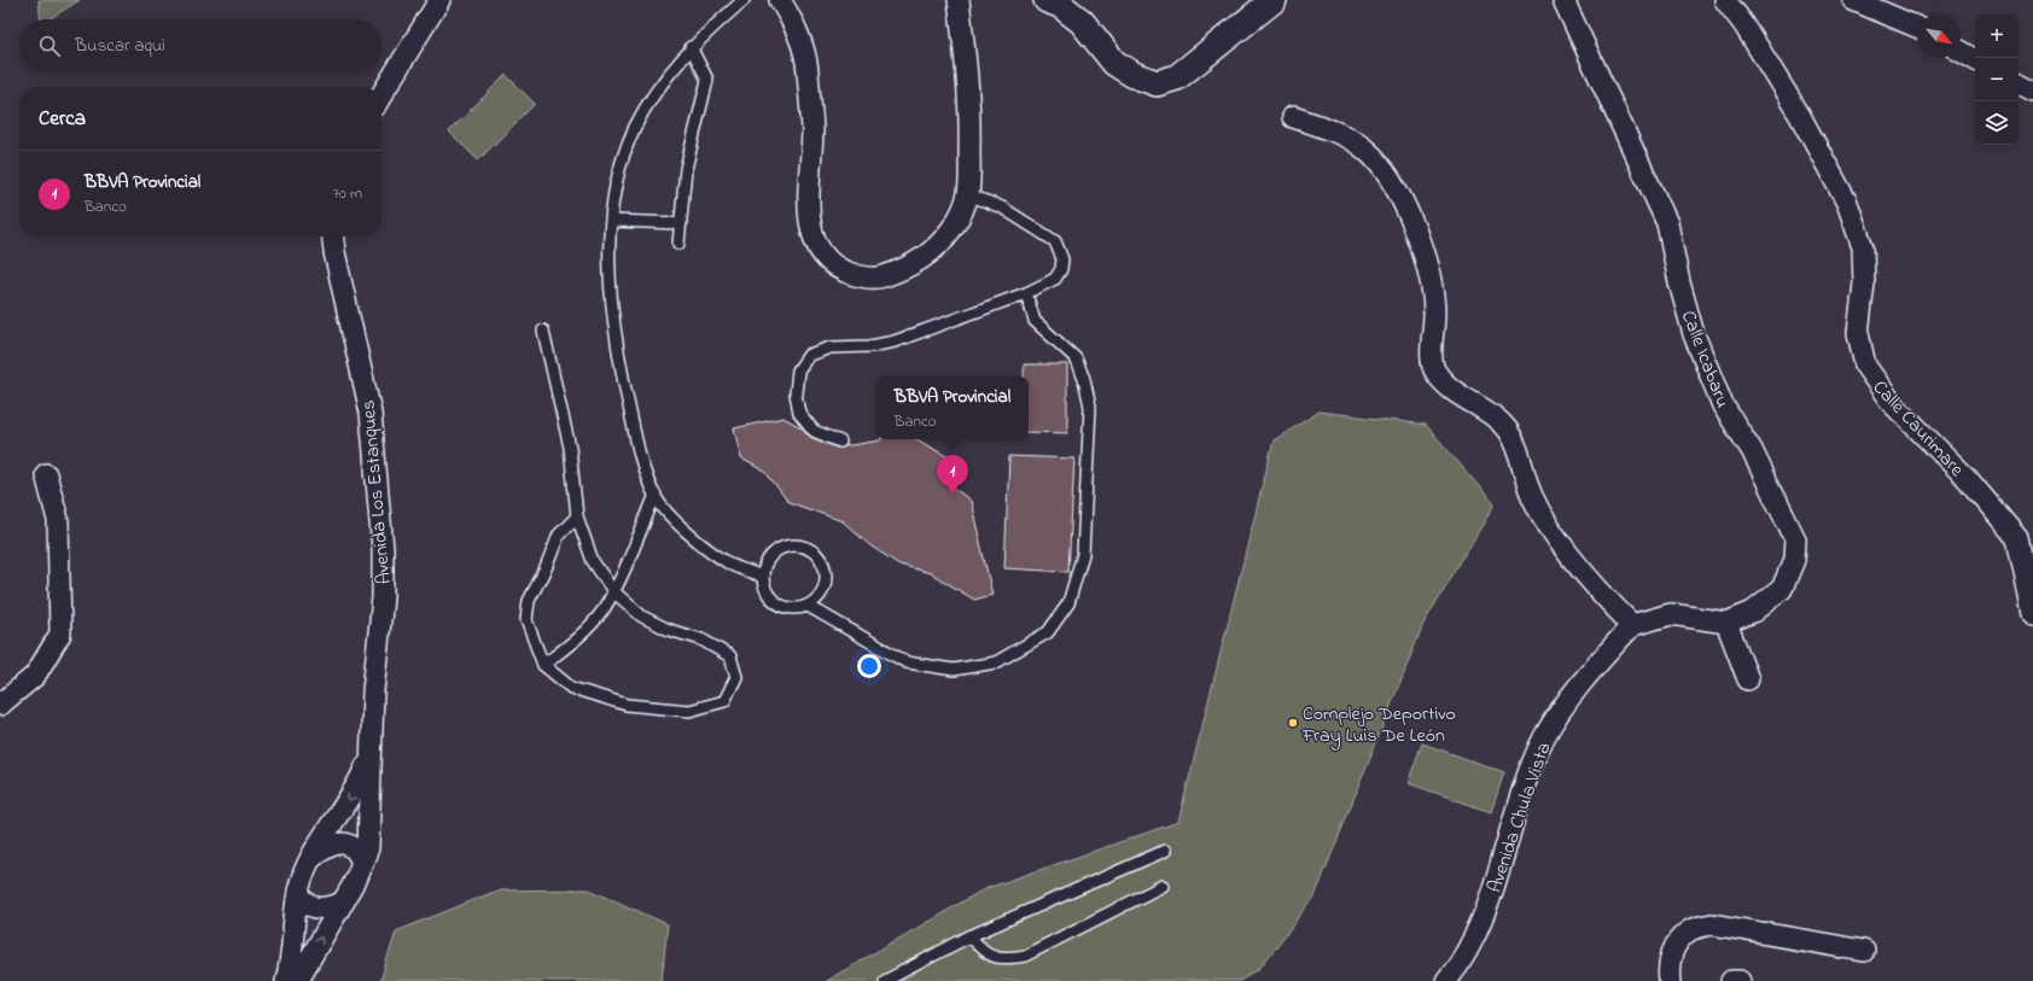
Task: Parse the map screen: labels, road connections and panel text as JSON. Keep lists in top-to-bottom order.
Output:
{
  "streets": {
    "street": [
      "Calle Icabaru",
      "Calle Caurimare",
      "Avenida Los Estanques",
      "Avenida Chula Vista"
    ]
  },
  "places": ["Complejo Deportivo Fray Luis De León"],
  "north": "bottom right",
  "page": {
    "map_buttons": ["+", "−"],
    "search": "Buscar aquí",
    "heading": "Cerca",
    "list": [
      {
        "mark": "1",
        "name": "BBVA Provincial",
        "note": "Banco",
        "value": "70 m"
      }
    ],
    "popup": ["BBVA Provincial", "Banco"],
    "pins": "1"
  }
}
